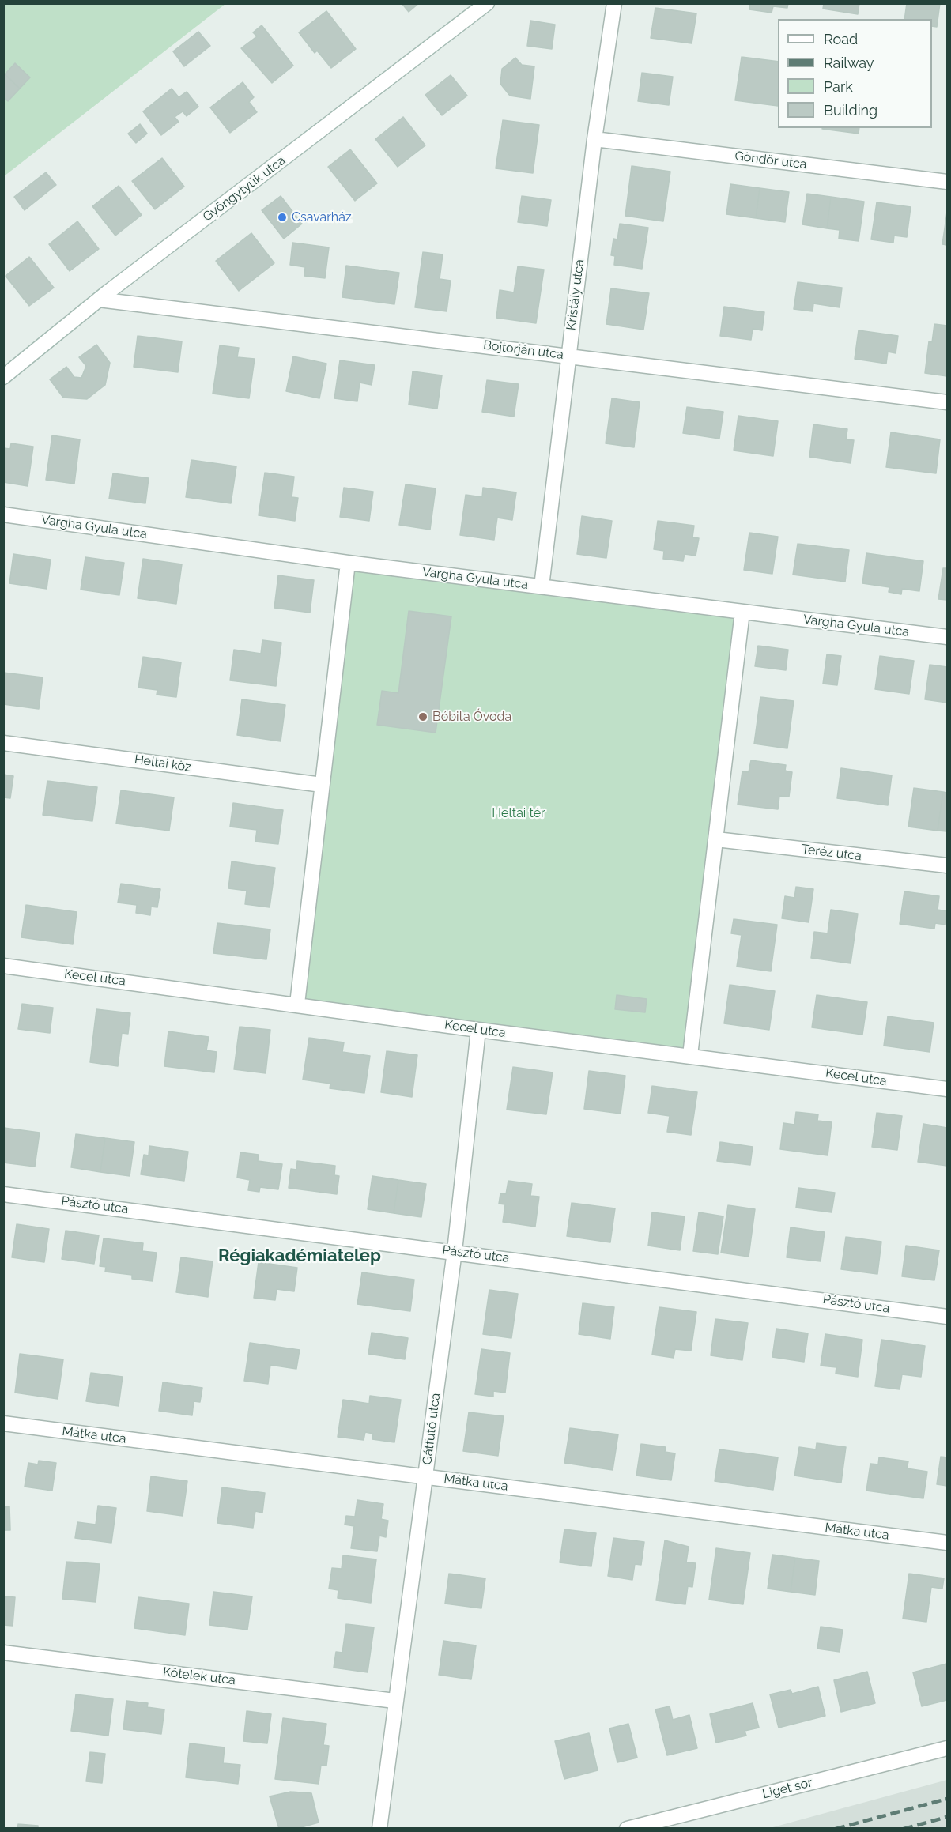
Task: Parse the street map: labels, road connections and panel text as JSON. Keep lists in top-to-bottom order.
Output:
{
  "streets": {
    "street": [
      "Göndör utca",
      "Gyöngytyúk utca",
      "Kristály utca",
      "Bojtorján utca",
      "Vargha Gyula utca",
      "Heltai köz",
      "Teréz utca",
      "Kecel utca",
      "Pásztó utca",
      "Gátfutó utca",
      "Mátka utca",
      "Kőtelek utca",
      "Liget sor"
    ]
  },
  "crossings": [
    ["Göndör utca", "Kristály utca"],
    ["Gyöngytyúk utca", "Bojtorján utca"],
    ["Kristály utca", "Bojtorján utca"],
    ["Kristály utca", "Vargha Gyula utca"],
    ["Kecel utca", "Gátfutó utca"],
    ["Pásztó utca", "Gátfutó utca"],
    ["Gátfutó utca", "Mátka utca"],
    ["Gátfutó utca", "Kőtelek utca"]
  ],
  "districts": ["Régiakadémiatelep"],
  "parks": ["Heltai tér"],
  "places": ["Csavarház", "Bóbita Óvoda"],
  "legend": [
    "Road",
    "Railway",
    "Park",
    "Building"
  ]
}
